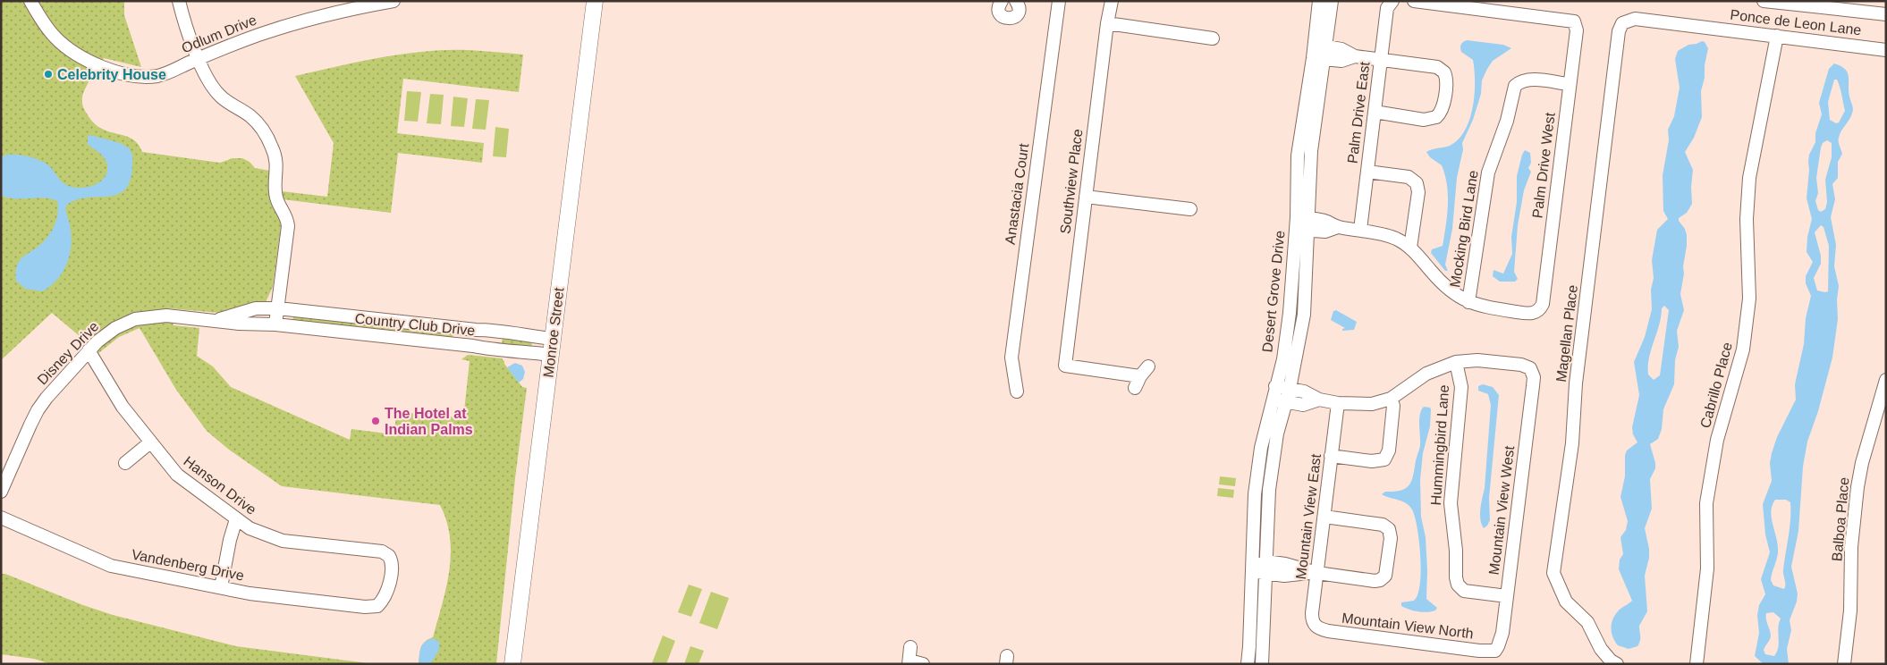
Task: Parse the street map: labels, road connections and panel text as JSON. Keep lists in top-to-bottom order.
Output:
{
  "streets": {
    "main road": ["Monroe Street"],
    "street": [
      "Ponce de Leon Lane",
      "Odlum Drive",
      "Palm Drive East",
      "Palm Drive West",
      "Southview Place",
      "Anastacia Court",
      "Mocking Bird Lane",
      "Desert Grove Drive",
      "Country Club Drive",
      "Magellan Place",
      "Disney Drive",
      "Cabrillo Place",
      "Hummingbird Lane",
      "Hanson Drive",
      "Mountain View West",
      "Mountain View East",
      "Balboa Place",
      "Vandenberg Drive",
      "Mountain View North"
    ]
  },
  "crossings": [
    ["Ponce de Leon Lane", "Magellan Place"],
    ["Ponce de Leon Lane", "Cabrillo Place"],
    ["Palm Drive West", "Mocking Bird Lane"],
    ["Country Club Drive", "Monroe Street"],
    ["Country Club Drive", "Disney Drive"],
    ["Disney Drive", "Hanson Drive"],
    ["Hummingbird Lane", "Mountain View West"],
    ["Hanson Drive", "Vandenberg Drive"],
    ["Mountain View West", "Mountain View North"],
    ["Mountain View East", "Mountain View North"]
  ],
  "places": ["Celebrity House", "The Hotel at Indian Palms"]
}
